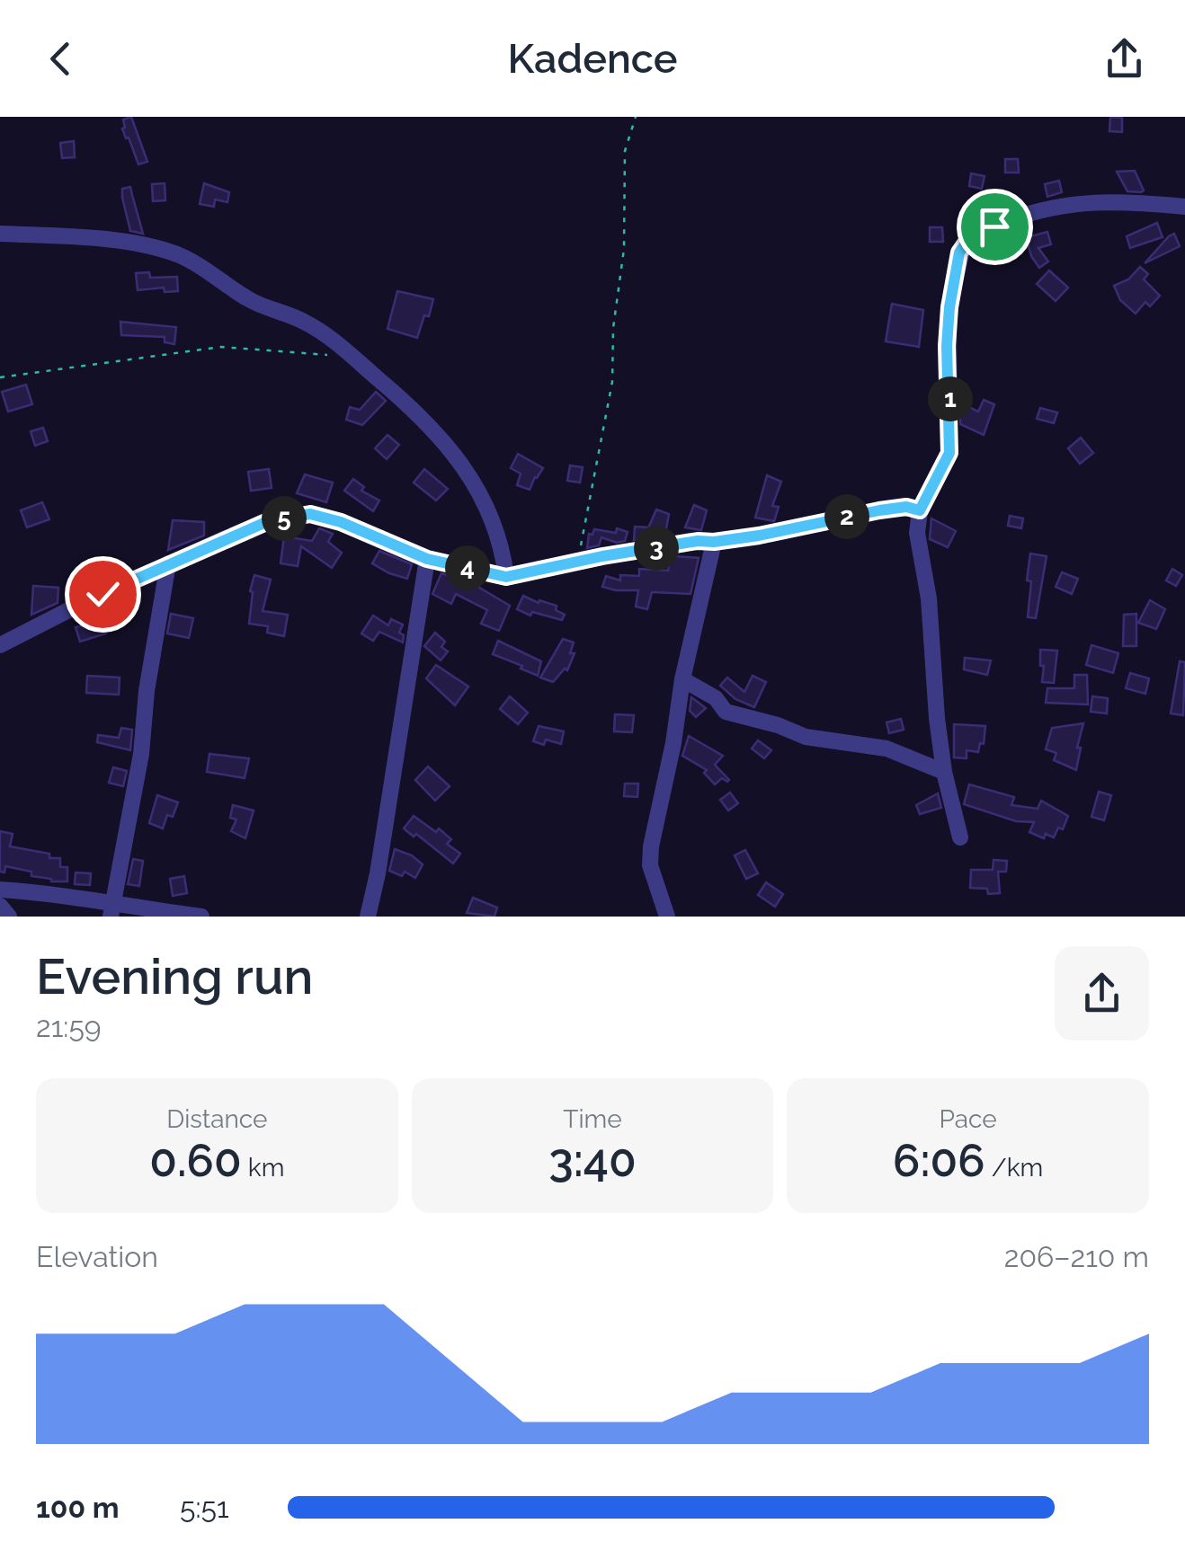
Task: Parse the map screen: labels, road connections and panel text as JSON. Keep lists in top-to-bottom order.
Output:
{
  "page": {
    "header": "Kadence",
    "pins": [
      "1",
      "2",
      "5",
      "3",
      "4"
    ],
    "heading": ["Evening run", "21:59"],
    "stats": [
      ["Distance", "0.60 km"],
      ["Time", "3:40"],
      ["Pace", "6:06 /km"]
    ],
    "chart": ["Elevation", "206–210 m"],
    "list": [
      {
        "name": "100 m",
        "note": "5:51"
      }
    ]
  }
}
